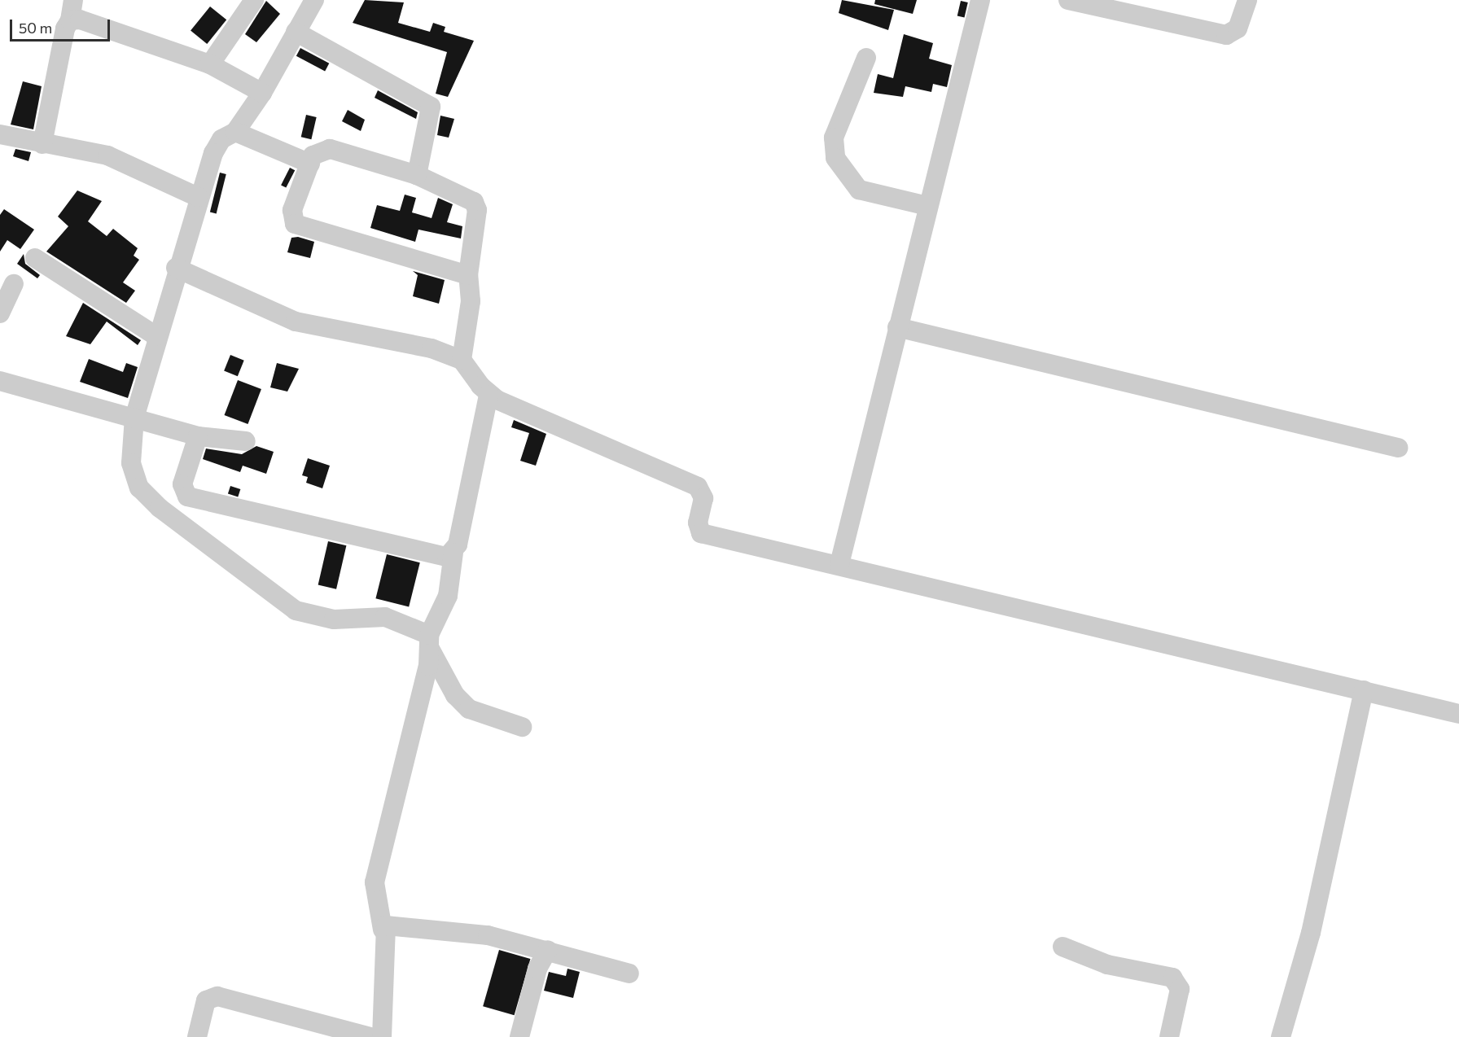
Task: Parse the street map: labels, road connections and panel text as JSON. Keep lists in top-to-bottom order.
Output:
{
  "scale_bar": "50 m"
}
